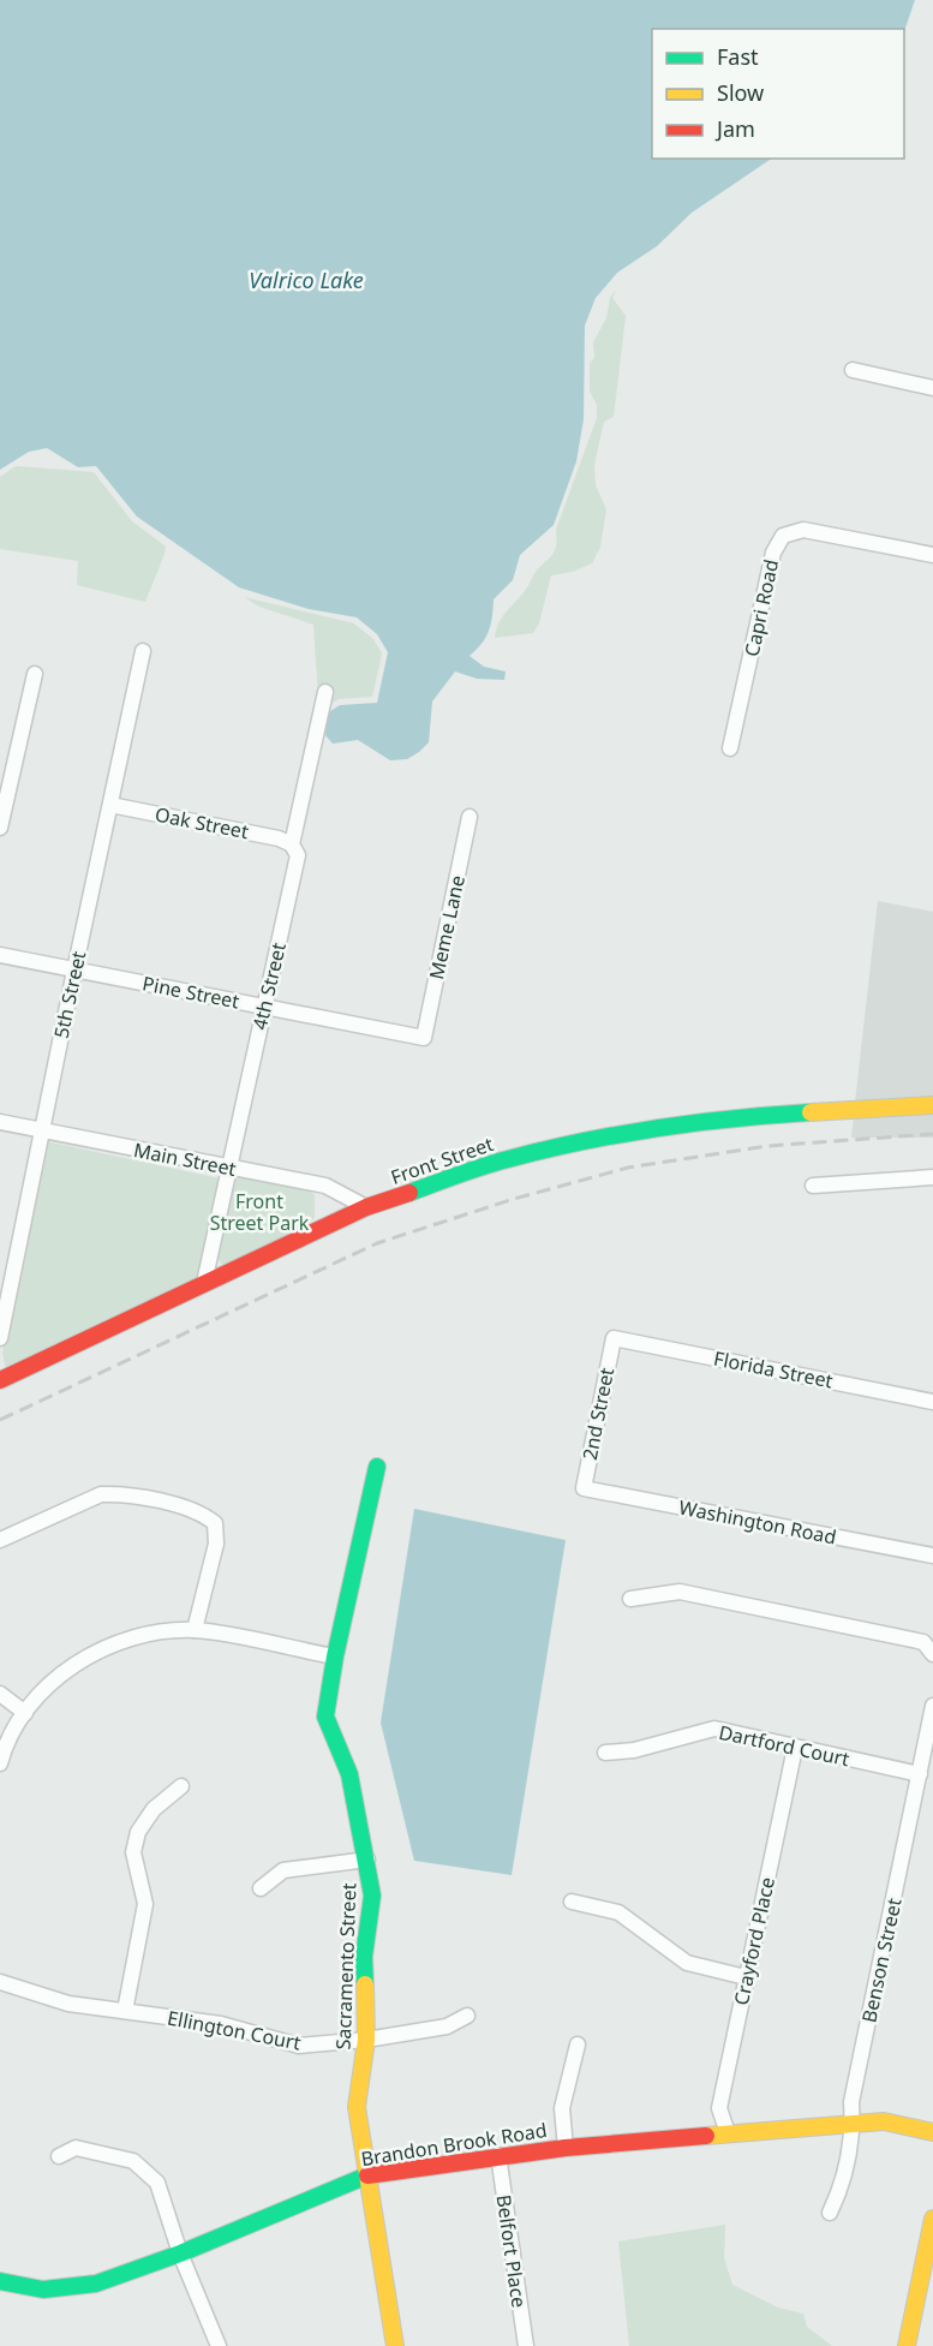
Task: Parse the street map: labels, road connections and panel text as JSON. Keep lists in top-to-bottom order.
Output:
{
  "streets": {
    "street": [
      "Capri Road",
      "Oak Street",
      "Meme Lane",
      "4th Street",
      "Pine Street",
      "5th Street",
      "Main Street",
      "Front Street",
      "Florida Street",
      "2nd Street",
      "Washington Road",
      "Dartford Court",
      "Crayford Place",
      "Benson Street",
      "Sacramento Street",
      "Ellington Court",
      "Brandon Brook Road",
      "Belfort Place"
    ]
  },
  "crossings": [
    ["Oak Street", "4th Street"],
    ["Oak Street", "5th Street"],
    ["Meme Lane", "Pine Street"],
    ["4th Street", "Pine Street"],
    ["4th Street", "Main Street"],
    ["4th Street", "Front Street"],
    ["Pine Street", "5th Street"],
    ["5th Street", "Main Street"],
    ["Main Street", "Front Street"],
    ["Florida Street", "2nd Street"],
    ["2nd Street", "Washington Road"],
    ["Dartford Court", "Crayford Place"],
    ["Dartford Court", "Benson Street"],
    ["Crayford Place", "Brandon Brook Road"],
    ["Benson Street", "Brandon Brook Road"],
    ["Sacramento Street", "Ellington Court"],
    ["Sacramento Street", "Brandon Brook Road"],
    ["Brandon Brook Road", "Belfort Place"]
  ],
  "water": ["Valrico Lake"],
  "parks": ["Front Street Park"],
  "legend": ["Fast", "Slow", "Jam"]
}
